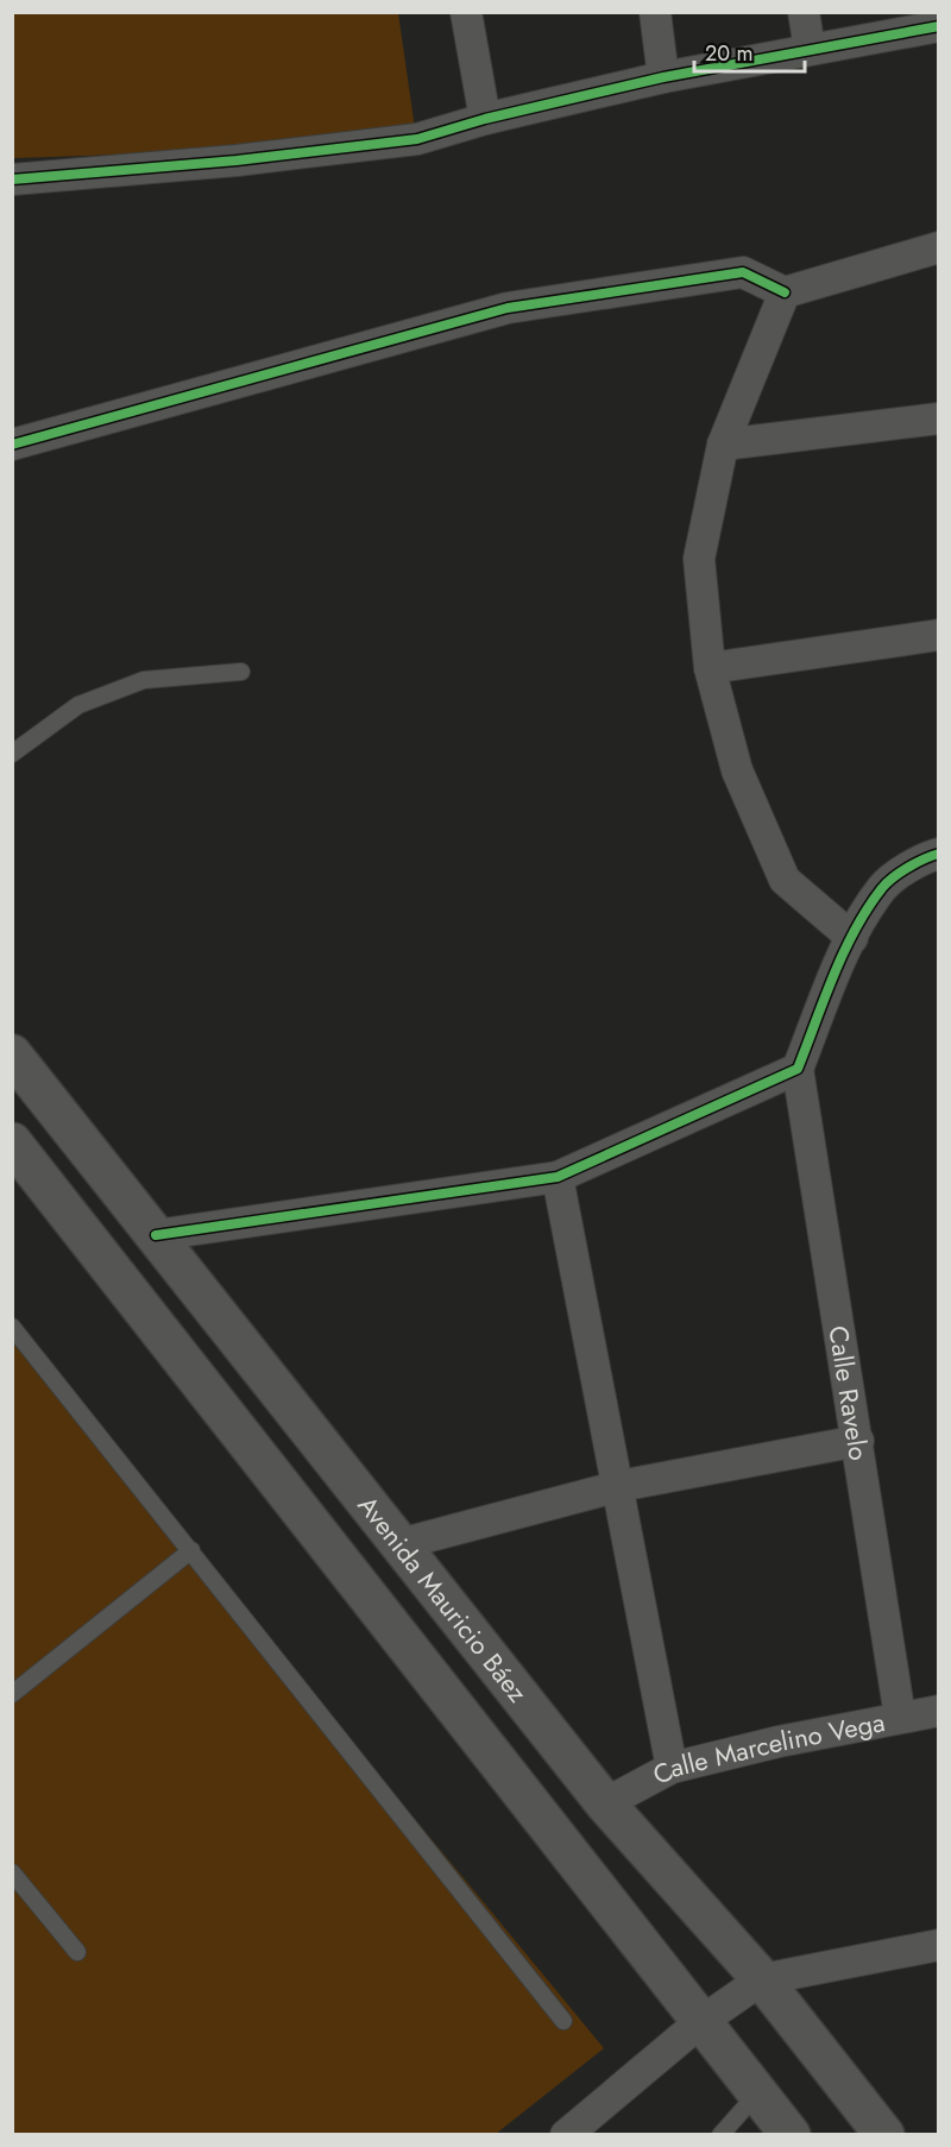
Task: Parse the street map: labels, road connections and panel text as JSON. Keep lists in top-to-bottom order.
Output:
{
  "streets": {
    "main road": ["Avenida Mauricio Báez"],
    "street": ["Calle Ravelo", "Calle Marcelino Vega"]
  },
  "crossings": [
    ["Calle Ravelo", "Calle Marcelino Vega"],
    ["Avenida Mauricio Báez", "Calle Marcelino Vega"]
  ],
  "scale_bar": "20 m"
}
